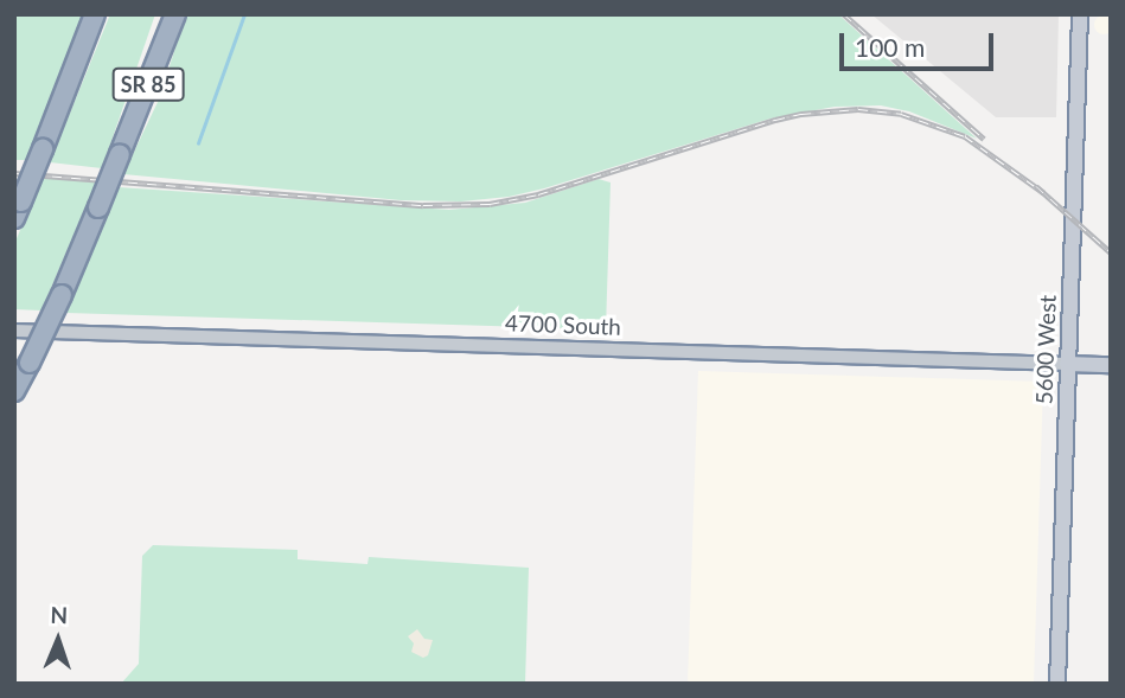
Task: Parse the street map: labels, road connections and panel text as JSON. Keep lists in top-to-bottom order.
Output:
{
  "streets": {
    "highway": ["SR 85"],
    "main road": ["4700 South", "5600 West"]
  },
  "crossings": [
    ["4700 South", "5600 West"]
  ],
  "scale_bar": "100 m",
  "north": "top"
}
